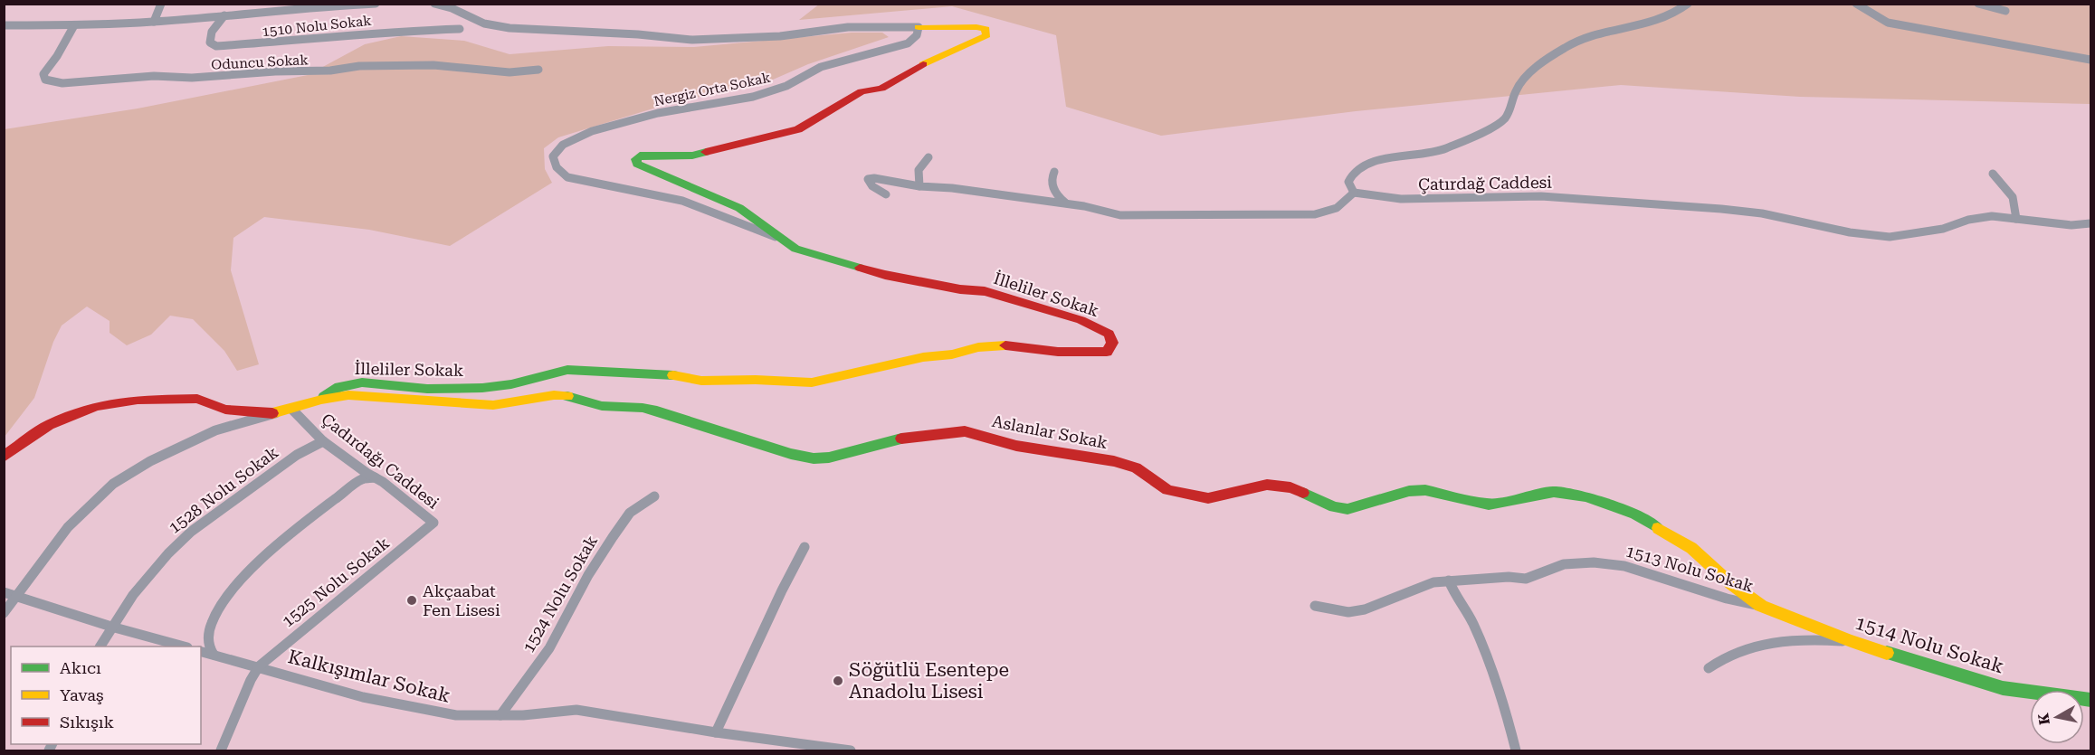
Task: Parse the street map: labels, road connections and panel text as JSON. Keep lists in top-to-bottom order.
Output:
{
  "streets": {
    "street": [
      "1510 Nolu Sokak",
      "Oduncu Sokak",
      "Nergiz Orta Sokak",
      "Çatırdağ Caddesi",
      "İlleliler Sokak",
      "Aslanlar Sokak",
      "Çadırdağı Caddesi",
      "1528 Nolu Sokak",
      "1513 Nolu Sokak",
      "1525 Nolu Sokak",
      "1524 Nolu Sokak",
      "1514 Nolu Sokak",
      "Kalkışımlar Sokak"
    ]
  },
  "crossings": [
    ["Nergiz Orta Sokak", "İlleliler Sokak"],
    ["İlleliler Sokak", "Aslanlar Sokak"],
    ["Aslanlar Sokak", "Çadırdağı Caddesi"],
    ["Aslanlar Sokak", "1513 Nolu Sokak"],
    ["Aslanlar Sokak", "1514 Nolu Sokak"],
    ["Çadırdağı Caddesi", "1528 Nolu Sokak"],
    ["Çadırdağı Caddesi", "1525 Nolu Sokak"],
    ["1513 Nolu Sokak", "1514 Nolu Sokak"],
    ["1525 Nolu Sokak", "Kalkışımlar Sokak"],
    ["1524 Nolu Sokak", "Kalkışımlar Sokak"]
  ],
  "places": ["Akçaabat Fen Lisesi", "Söğütlü Esentepe Anadolu Lisesi"],
  "legend": ["Akıcı", "Yavaş", "Sıkışık"],
  "north": "left"
}
